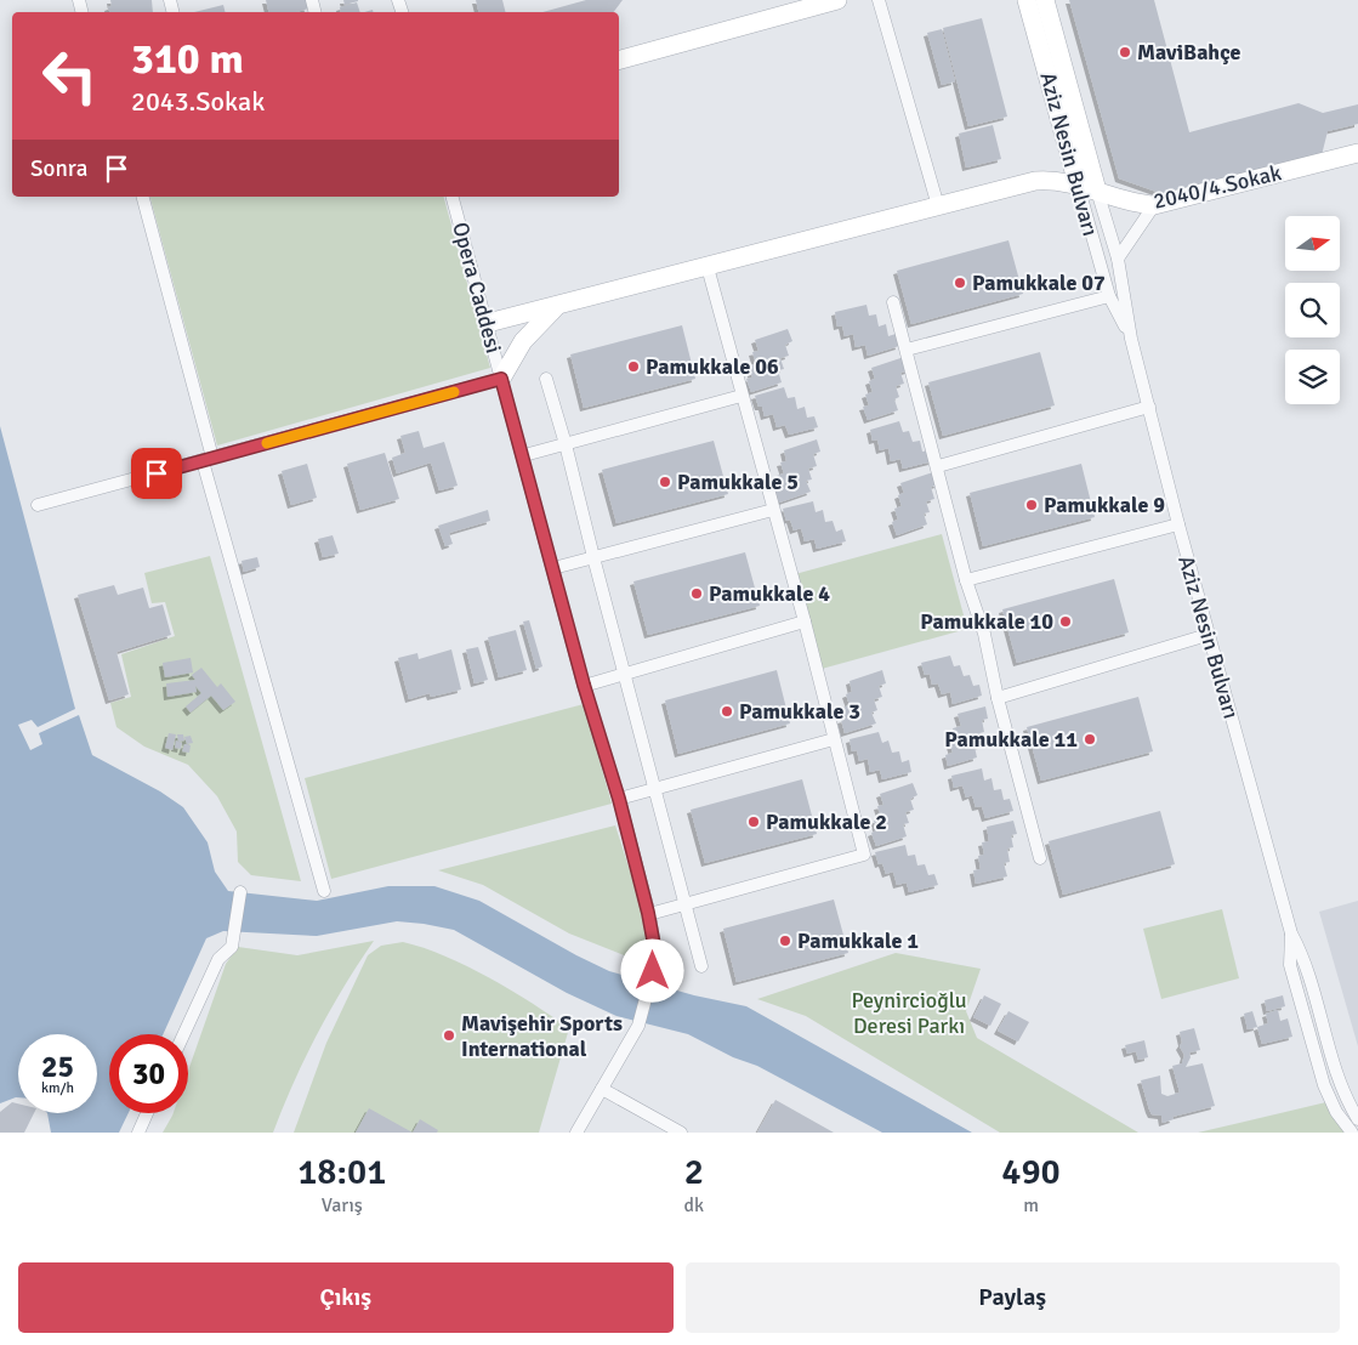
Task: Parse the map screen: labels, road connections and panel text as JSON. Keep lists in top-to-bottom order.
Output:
{
  "streets": {
    "street": ["Aziz Nesin Bulvarı", "2040/4.Sokak", "Opera Caddesi"]
  },
  "crossings": [
    ["Aziz Nesin Bulvarı", "2040/4.Sokak"],
    ["2040/4.Sokak", "Opera Caddesi"]
  ],
  "parks": ["Peynircioğlu Deresi Parkı"],
  "places": [
    "MaviBahçe",
    "Pamukkale 07",
    "Pamukkale 06",
    "Pamukkale 5",
    "Pamukkale 9",
    "Pamukkale 4",
    "Pamukkale 10",
    "Pamukkale 3",
    "Pamukkale 11",
    "Pamukkale 2",
    "Pamukkale 1",
    "Mavişehir Sports International"
  ],
  "north": "right",
  "page": {
    "turn": ["310 m", "2043.Sokak"],
    "then": "Sonra",
    "speed": "25 km/h",
    "limit": "30",
    "eta": [
      "18:01",
      "Varış",
      "2",
      "dk",
      "490",
      "m"
    ],
    "buttons": ["Çıkış", "Paylaş"]
  }
}
